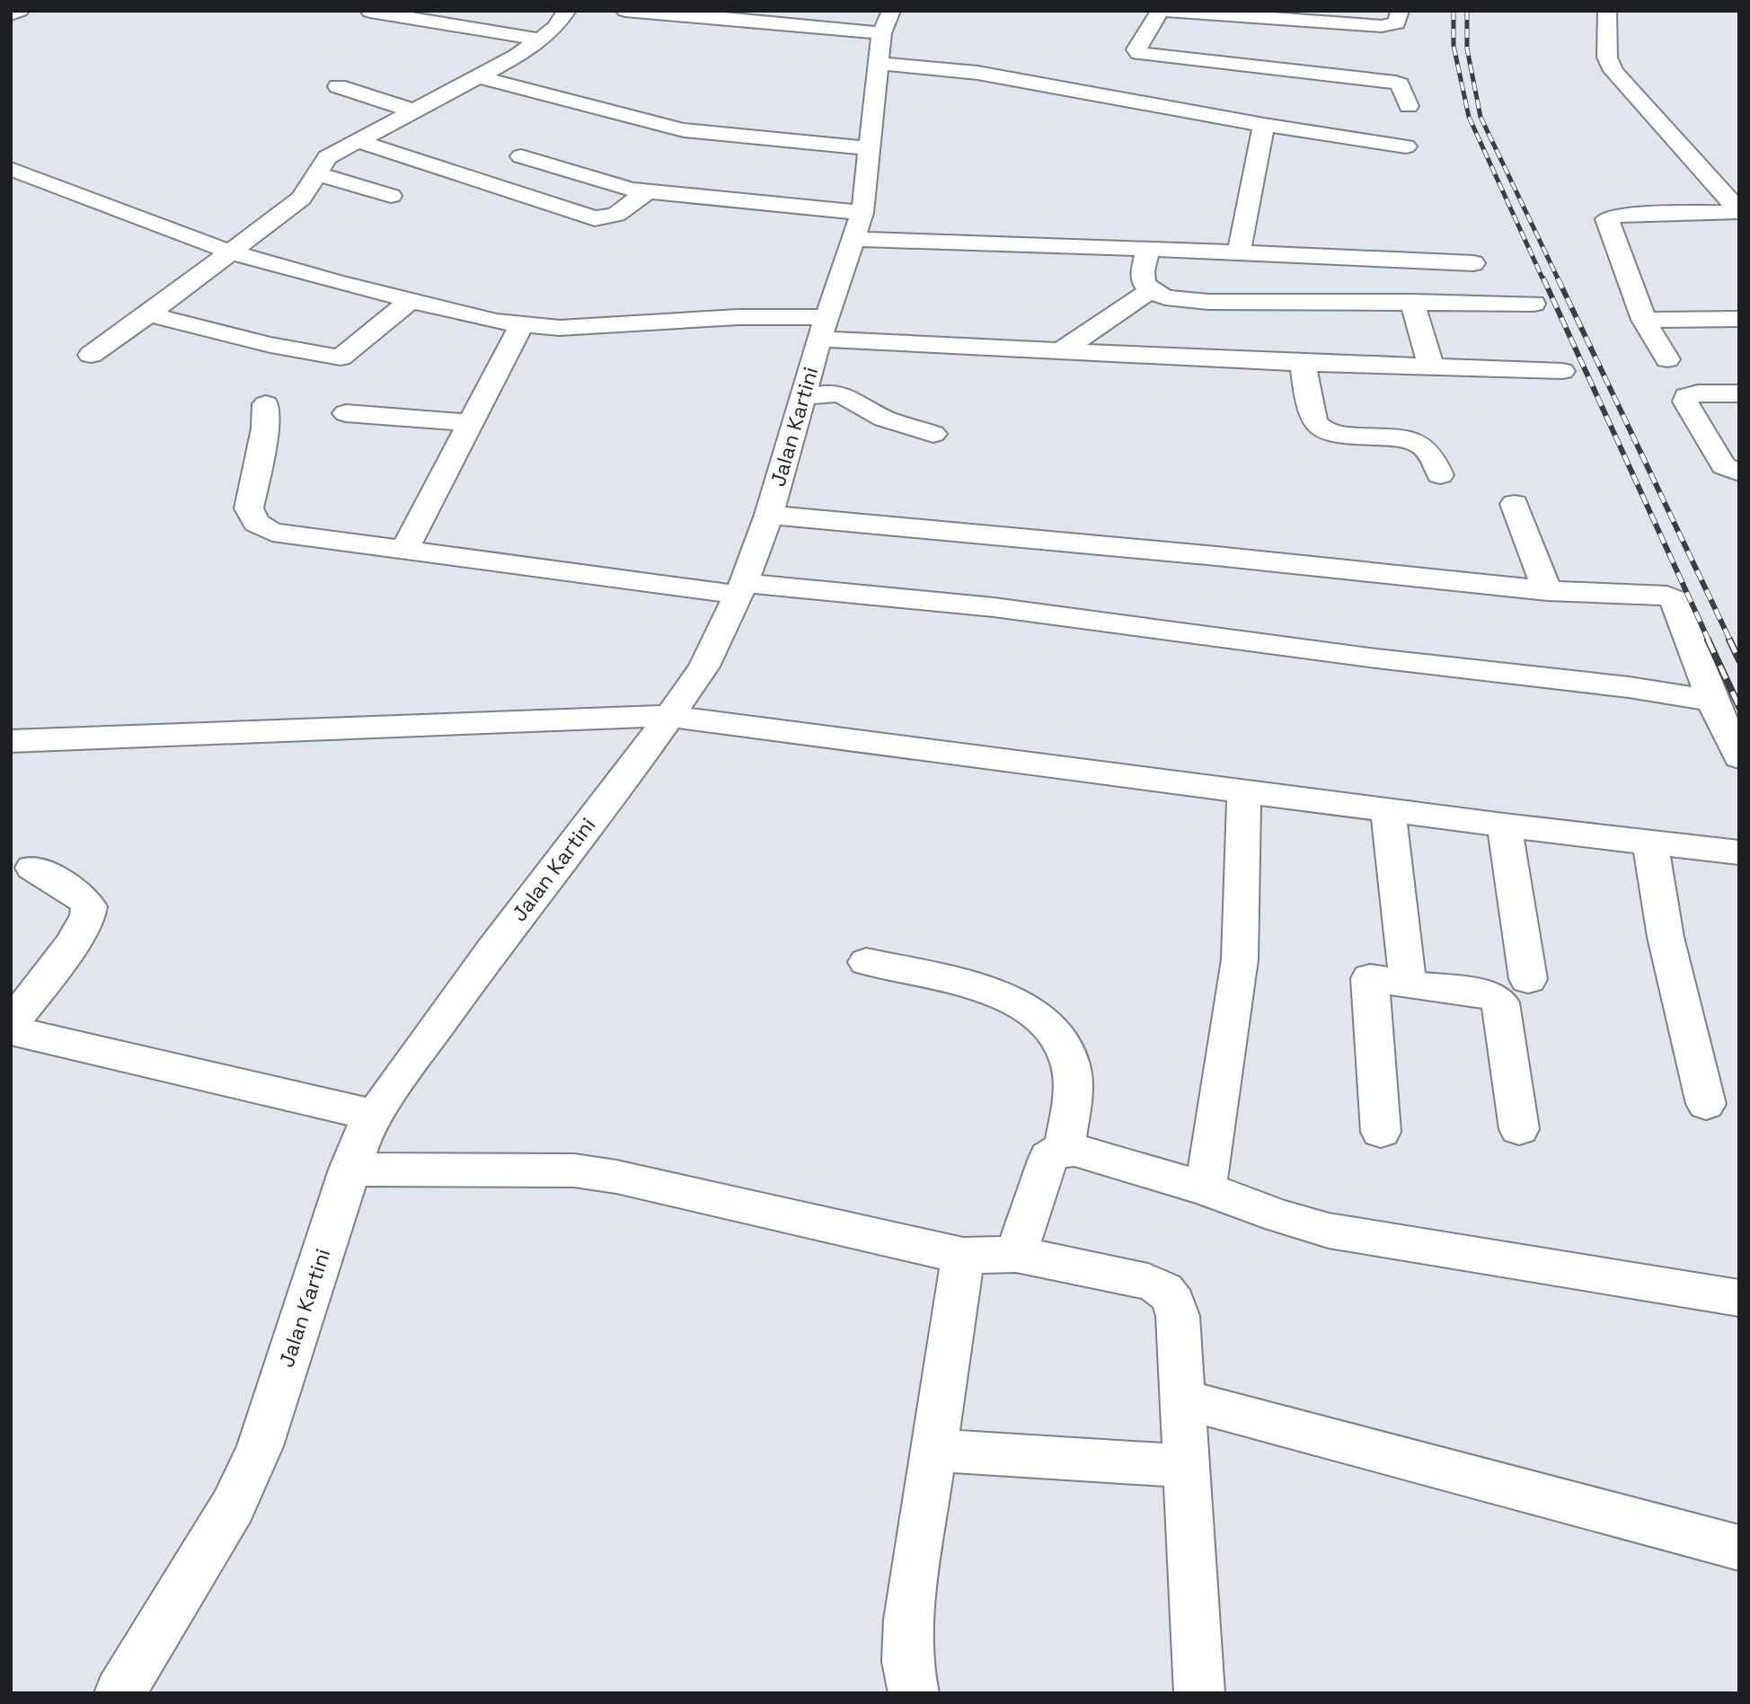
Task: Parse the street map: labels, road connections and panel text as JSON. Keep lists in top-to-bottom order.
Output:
{
  "streets": {
    "street": ["Jalan Kartini"]
  }
}
